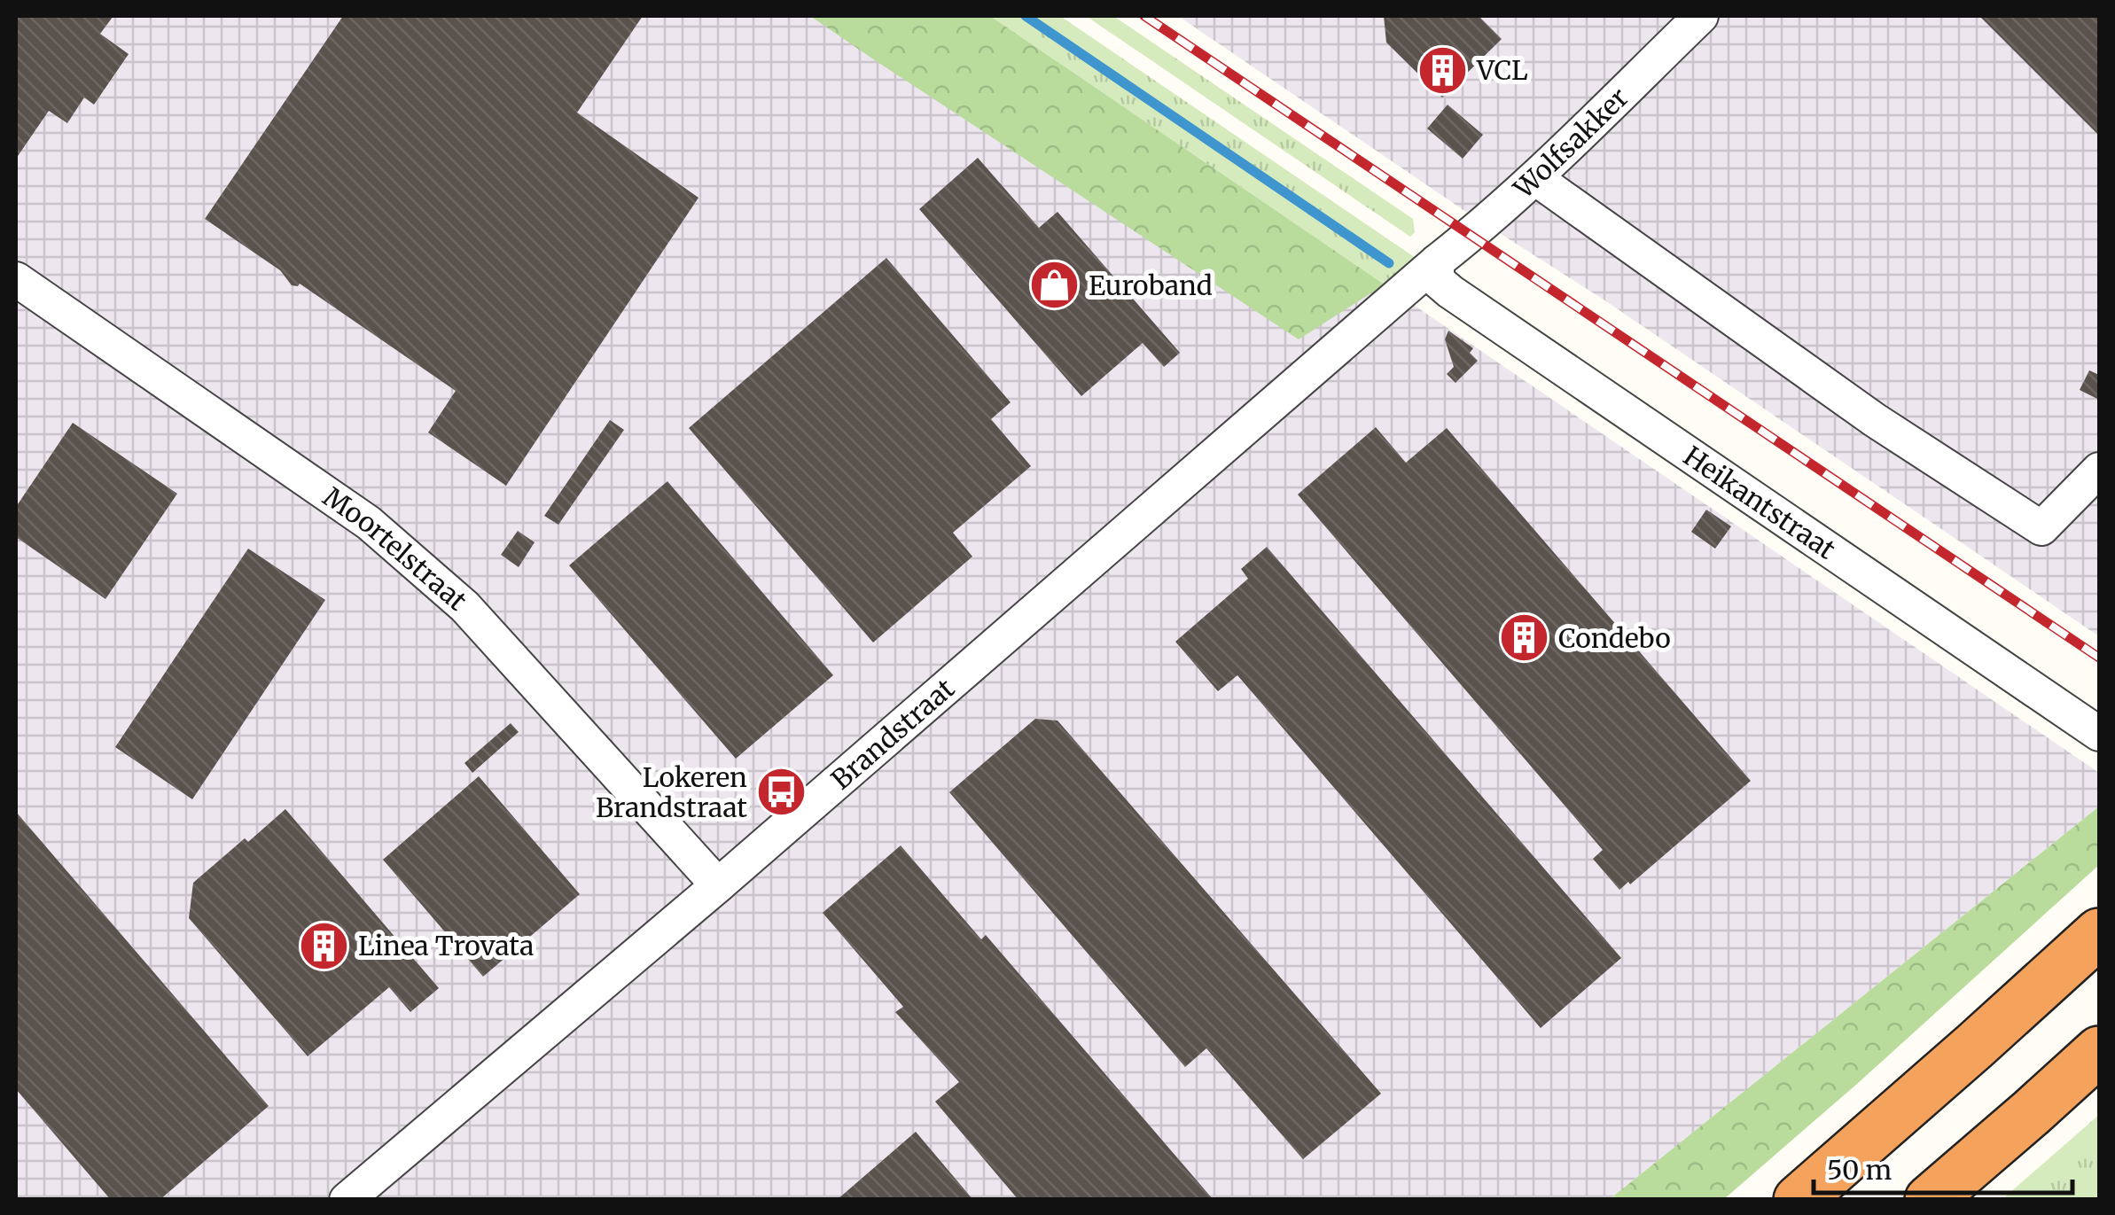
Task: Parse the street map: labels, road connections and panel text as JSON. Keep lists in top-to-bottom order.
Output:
{
  "streets": {
    "street": [
      "Wolfsakker",
      "Heikantstraat",
      "Moortelstraat",
      "Brandstraat"
    ]
  },
  "crossings": [
    ["Wolfsakker", "Heikantstraat"],
    ["Wolfsakker", "Brandstraat"],
    ["Heikantstraat", "Brandstraat"],
    ["Moortelstraat", "Brandstraat"]
  ],
  "places": {
    "building": ["VCL", "Condebo", "Linea Trovata"],
    "shop": ["Euroband"],
    "bus stop": ["Lokeren Brandstraat"]
  },
  "scale_bar": "50 m"
}
